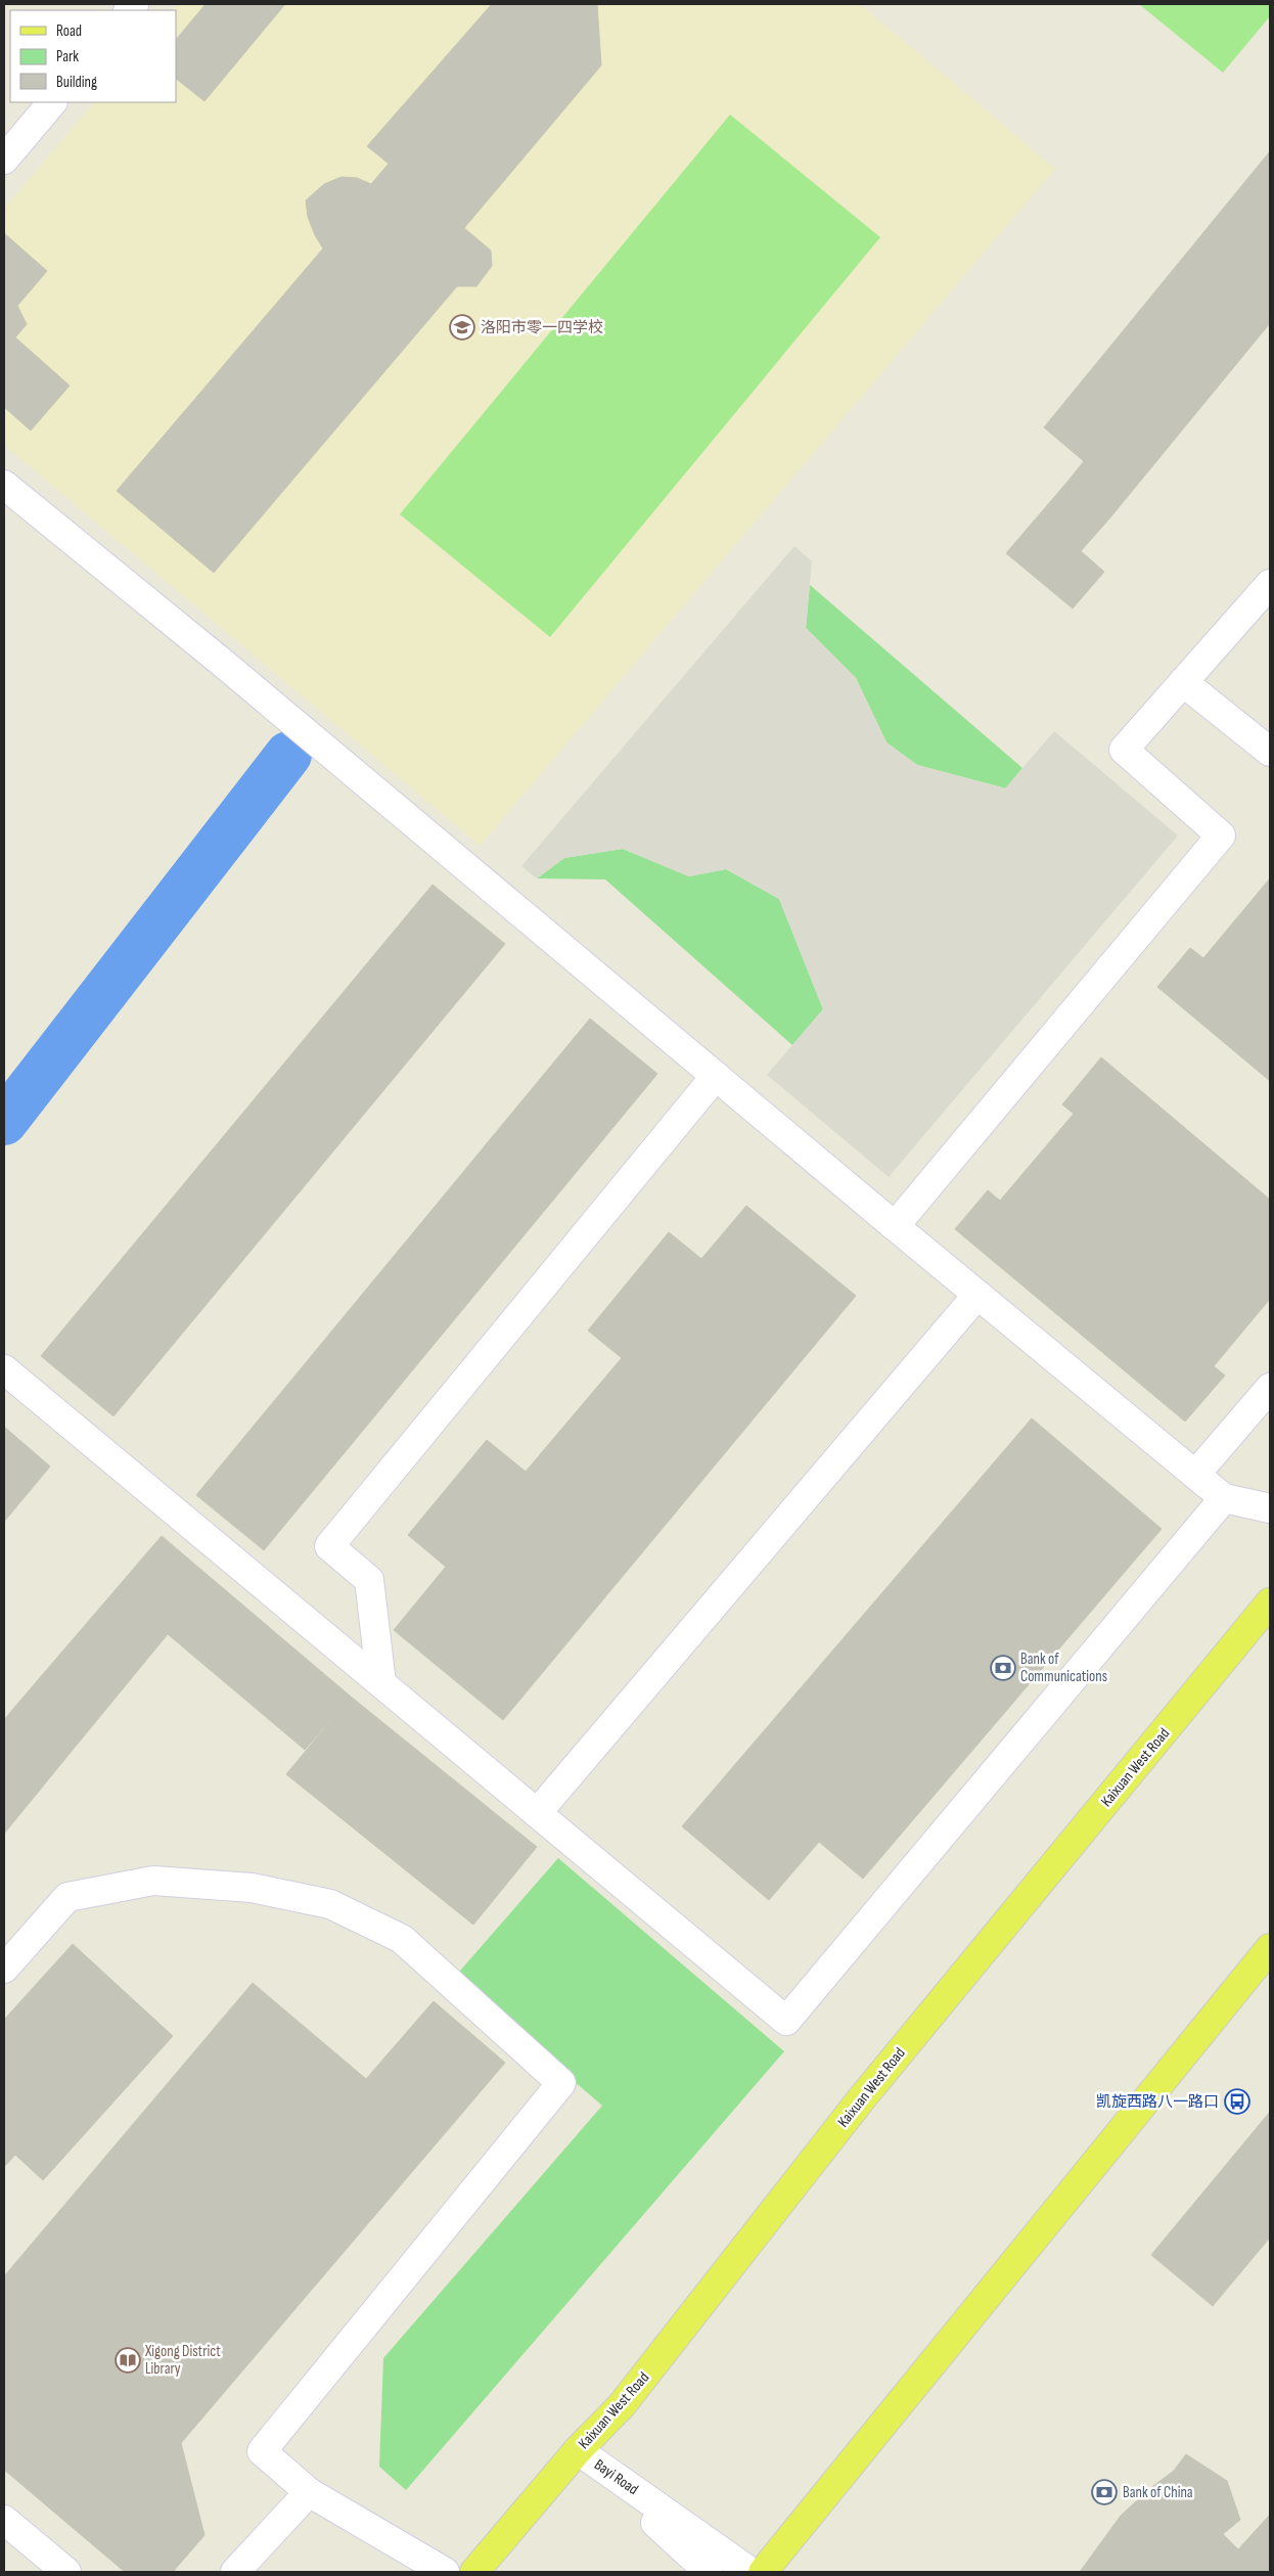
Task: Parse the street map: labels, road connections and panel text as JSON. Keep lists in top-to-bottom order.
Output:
{
  "streets": {
    "main road": ["Kaixuan West Road"],
    "street": ["Bayi Road"]
  },
  "crossings": [
    ["Kaixuan West Road", "Bayi Road"]
  ],
  "places": {
    "school or university": ["洛阳市零一四学校"],
    "bank": ["Bank of Communications", "Bank of China"],
    "bus stop": ["凯旋西路八一路口"],
    "library": ["Xigong District Library"]
  },
  "legend": ["Road", "Park", "Building"]
}
